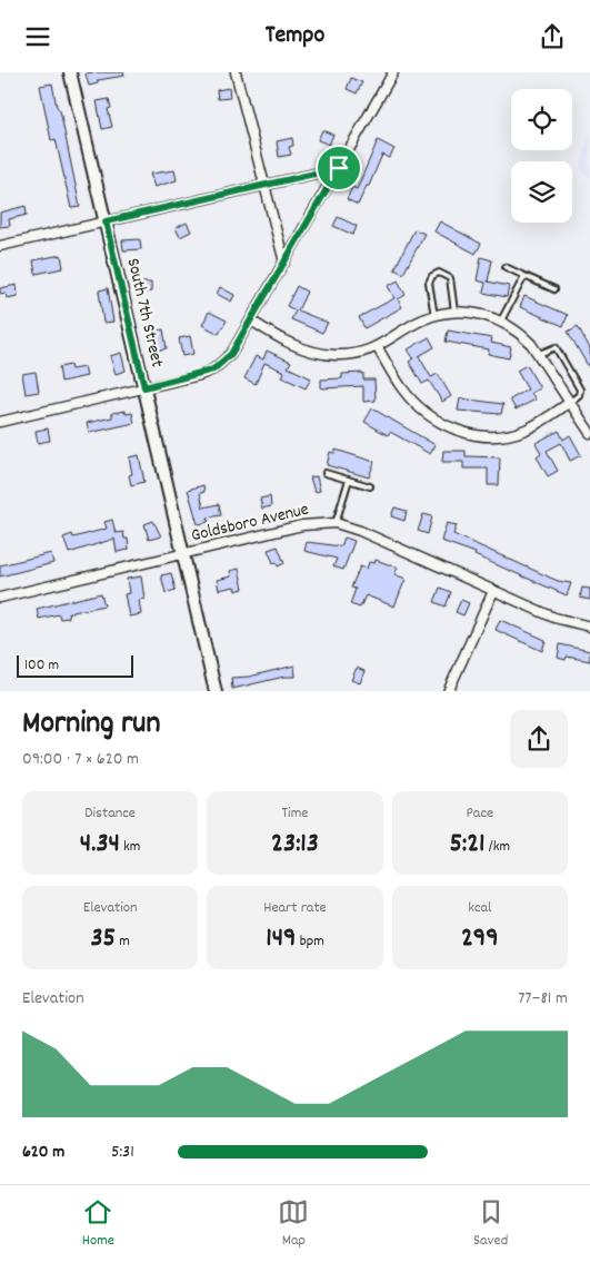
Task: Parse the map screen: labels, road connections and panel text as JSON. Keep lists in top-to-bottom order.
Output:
{
  "streets": {
    "street": ["South 7th Street", "Goldsboro Avenue"]
  },
  "crossings": [
    ["South 7th Street", "Goldsboro Avenue"]
  ],
  "scale_bar": "100 m",
  "page": {
    "header": "Tempo",
    "scale": "100 m",
    "heading": ["Morning run", "09:00 · 7 × 620 m"],
    "stats": [
      ["Distance", "4.34 km"],
      ["Time", "23:13"],
      ["Pace", "5:21 /km"],
      ["Elevation", "35 m"],
      ["Heart rate", "149 bpm"],
      ["kcal", "299"]
    ],
    "chart": ["Elevation", "77–81 m"],
    "list": [
      {
        "name": "620 m",
        "note": "5:31"
      }
    ],
    "tabs": ["Home", "Map", "Saved"]
  }
}
